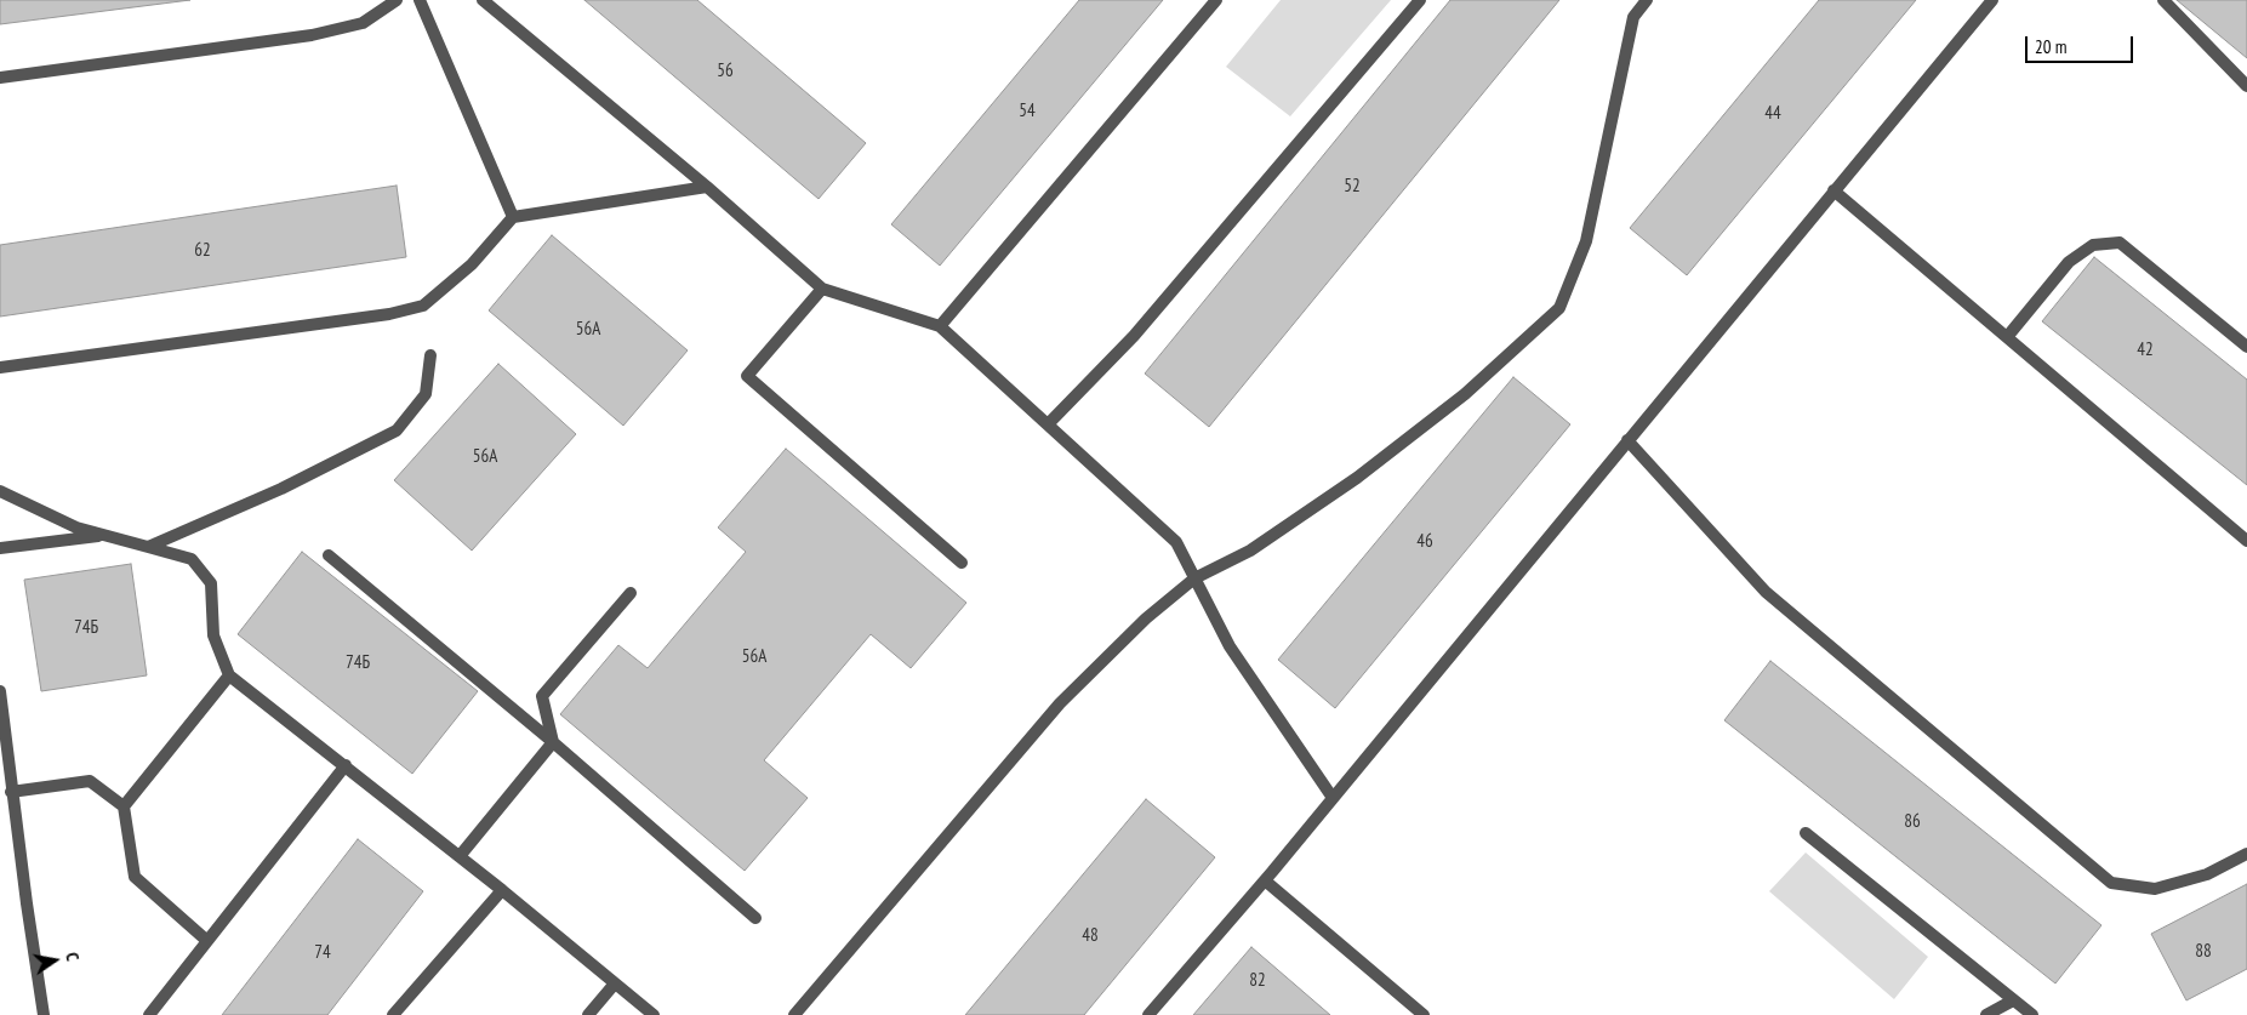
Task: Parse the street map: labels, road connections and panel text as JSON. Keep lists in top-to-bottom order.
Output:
{
  "house_numbers": [
    "56",
    "54",
    "44",
    "52",
    "62",
    "56А",
    "42",
    "56А",
    "46",
    "74Б",
    "56А",
    "74Б",
    "86",
    "48",
    "88",
    "74",
    "82"
  ],
  "scale_bar": "20 m",
  "north": "right"
}
